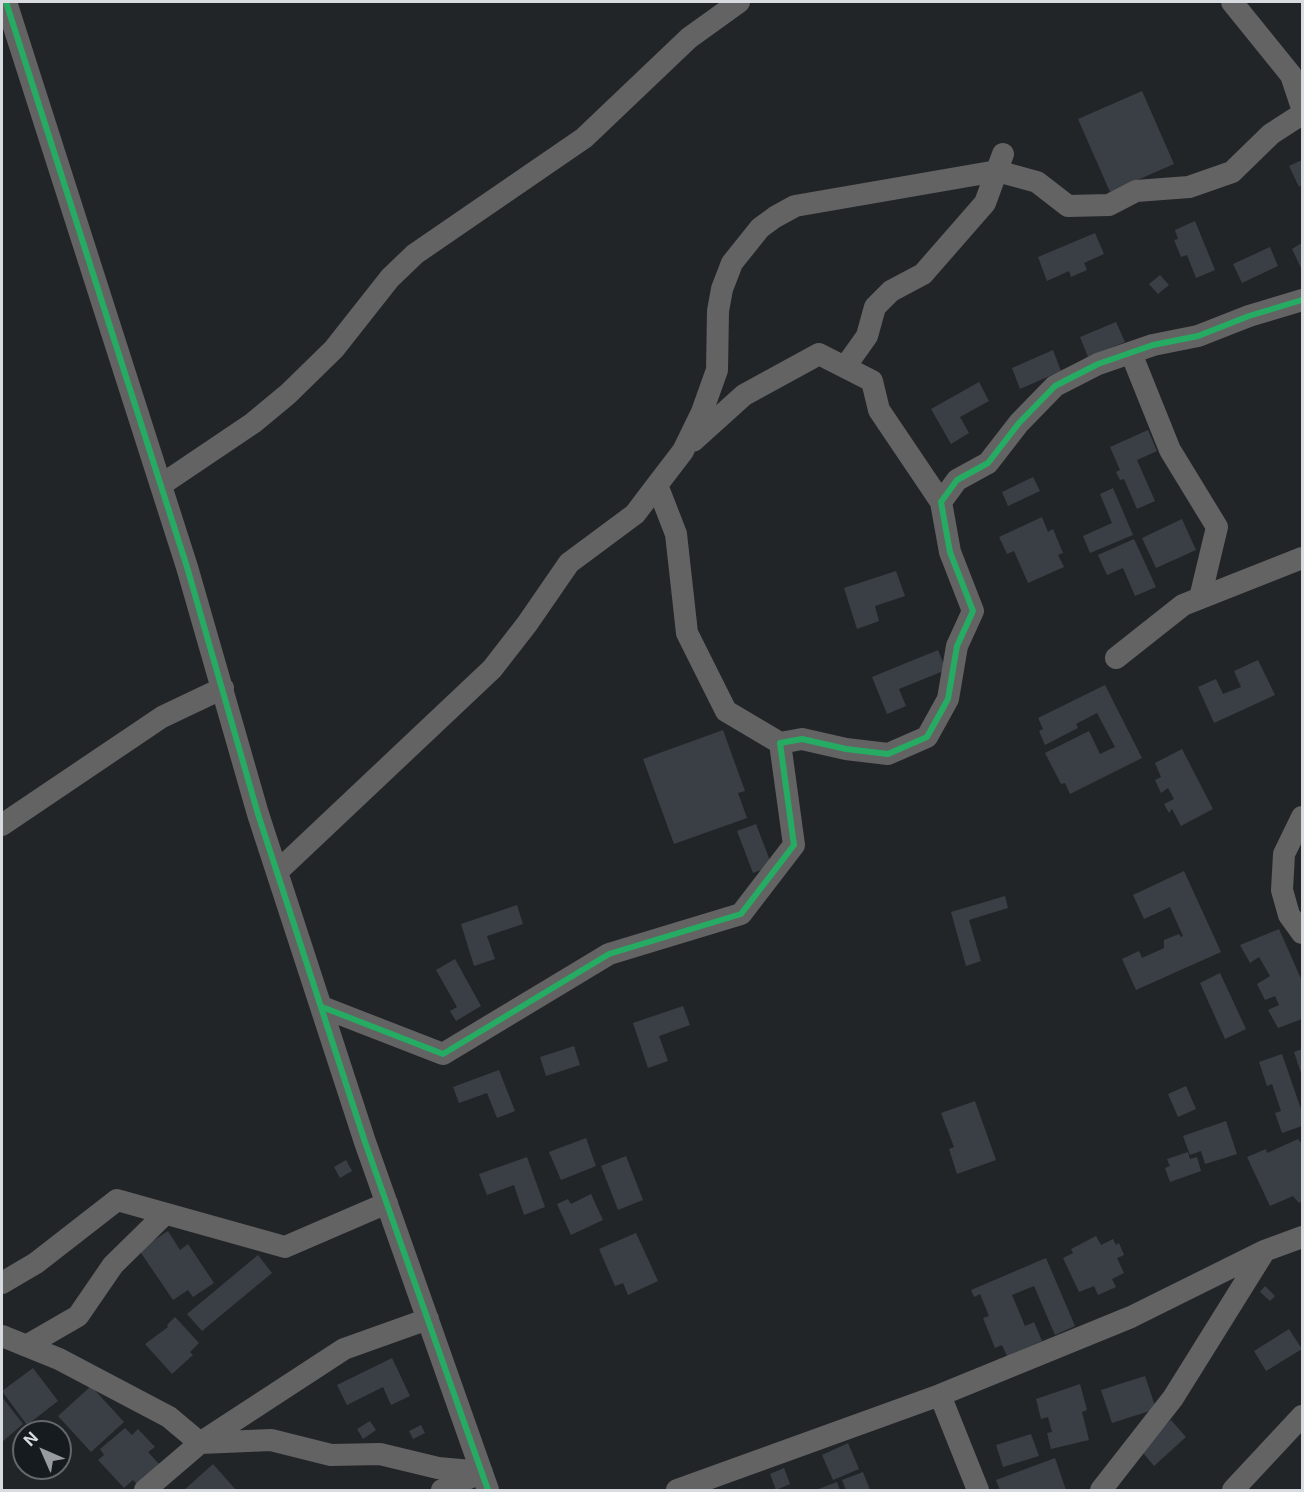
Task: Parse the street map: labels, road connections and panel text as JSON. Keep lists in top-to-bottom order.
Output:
{
  "north": "top left"
}
